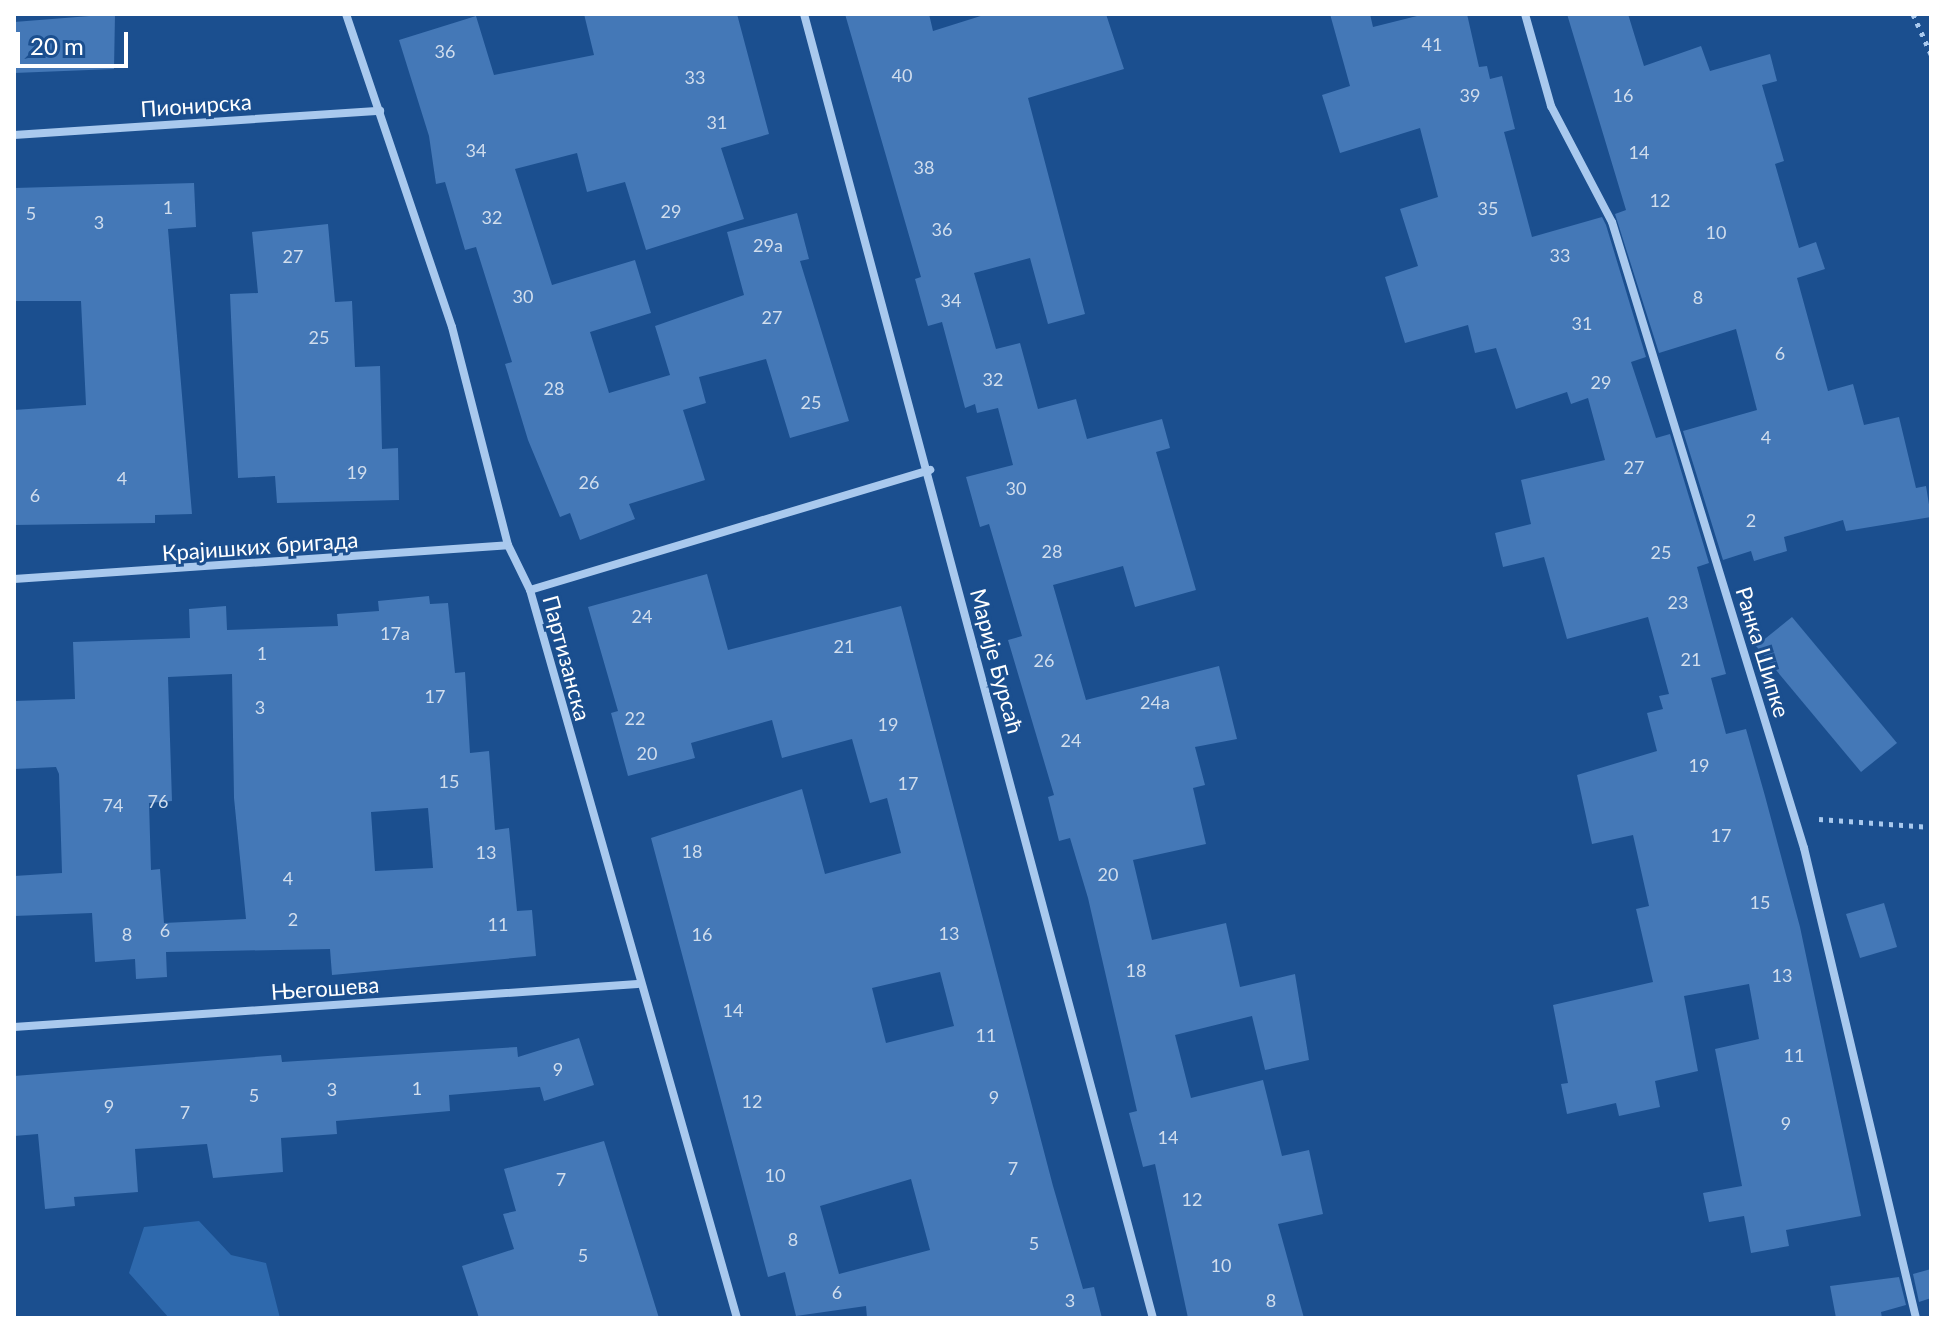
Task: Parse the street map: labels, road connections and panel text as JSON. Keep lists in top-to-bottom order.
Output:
{
  "streets": {
    "street": [
      "Пионирска",
      "Крајишких бригада",
      "Ранка Шипке",
      "Партизанска",
      "Марије Бурсаћ",
      "Његошева"
    ]
  },
  "crossings": [
    ["Пионирска", "Партизанска"],
    ["Крајишких бригада", "Партизанска"],
    ["Партизанска", "Његошева"]
  ],
  "house_numbers": [
    "41",
    "36",
    "40",
    "33",
    "39",
    "16",
    "31",
    "34",
    "14",
    "38",
    "12",
    "1",
    "35",
    "29",
    "5",
    "32",
    "3",
    "36",
    "10",
    "29a",
    "33",
    "27",
    "30",
    "8",
    "34",
    "27",
    "31",
    "25",
    "6",
    "32",
    "29",
    "28",
    "25",
    "4",
    "27",
    "19",
    "4",
    "26",
    "30",
    "6",
    "2",
    "28",
    "25",
    "23",
    "24",
    "17a",
    "21",
    "1",
    "21",
    "26",
    "17",
    "24a",
    "3",
    "22",
    "19",
    "24",
    "20",
    "19",
    "15",
    "17",
    "76",
    "74",
    "17",
    "18",
    "13",
    "20",
    "4",
    "15",
    "2",
    "11",
    "6",
    "13",
    "8",
    "16",
    "18",
    "13",
    "14",
    "11",
    "11",
    "9",
    "1",
    "3",
    "5",
    "9",
    "12",
    "9",
    "7",
    "9",
    "14",
    "7",
    "10",
    "7",
    "12",
    "8",
    "5",
    "5",
    "10",
    "6",
    "3",
    "8"
  ],
  "scale_bar": "20 m"
}
